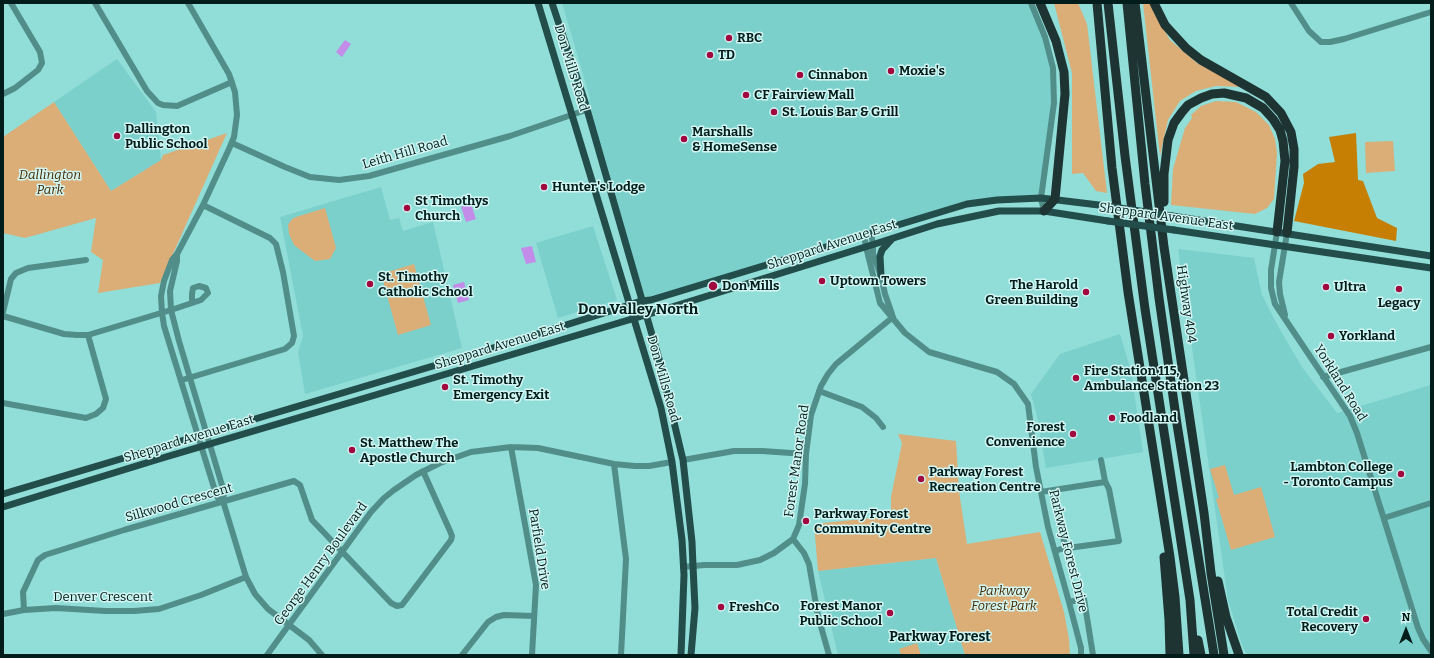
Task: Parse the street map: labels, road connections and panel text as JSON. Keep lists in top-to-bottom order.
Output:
{
  "streets": {
    "highway": ["Highway 404"],
    "main road": ["Don Mills Road", "Sheppard Avenue East"],
    "street": [
      "Leith Hill Road",
      "Yorkland Road",
      "Forest Manor Road",
      "Silkwood Crescent",
      "Parfield Drive",
      "Parkway Forest Drive",
      "George Henry Boulevard",
      "Denver Crescent"
    ]
  },
  "crossings": [
    ["Don Mills Road", "Leith Hill Road"],
    ["Don Mills Road", "Sheppard Avenue East"],
    ["Don Mills Road", "George Henry Boulevard"],
    ["Sheppard Avenue East", "Parkway Forest Drive"],
    ["Forest Manor Road", "Parkway Forest Drive"],
    ["Silkwood Crescent", "George Henry Boulevard"],
    ["Silkwood Crescent", "Denver Crescent"],
    ["Parfield Drive", "George Henry Boulevard"]
  ],
  "districts": ["Don Valley North", "Parkway Forest"],
  "parks": ["Dallington Park", "Parkway Forest Park"],
  "places": [
    "RBC",
    "TD",
    "Moxie's",
    "Cinnabon",
    "CF Fairview Mall",
    "St. Louis Bar & Grill",
    "Dallington Public School",
    "Marshalls & HomeSense",
    "Hunter's Lodge",
    "St Timothys Church",
    "Uptown Towers",
    "St. Timothy Catholic School",
    "Don Mills",
    "Ultra",
    "Legacy",
    "The Harold Green Building",
    "Yorkland",
    "Fire Station 115, Ambulance Station 23",
    "St. Timothy Emergency Exit",
    "Foodland",
    "Forest Convenience",
    "St. Matthew The Apostle Church",
    "Lambton College - Toronto Campus",
    "Parkway Forest Recreation Centre",
    "Parkway Forest Community Centre",
    "FreshCo",
    "Forest Manor Public School",
    "Total Credit Recovery"
  ],
  "north": "top"
}
